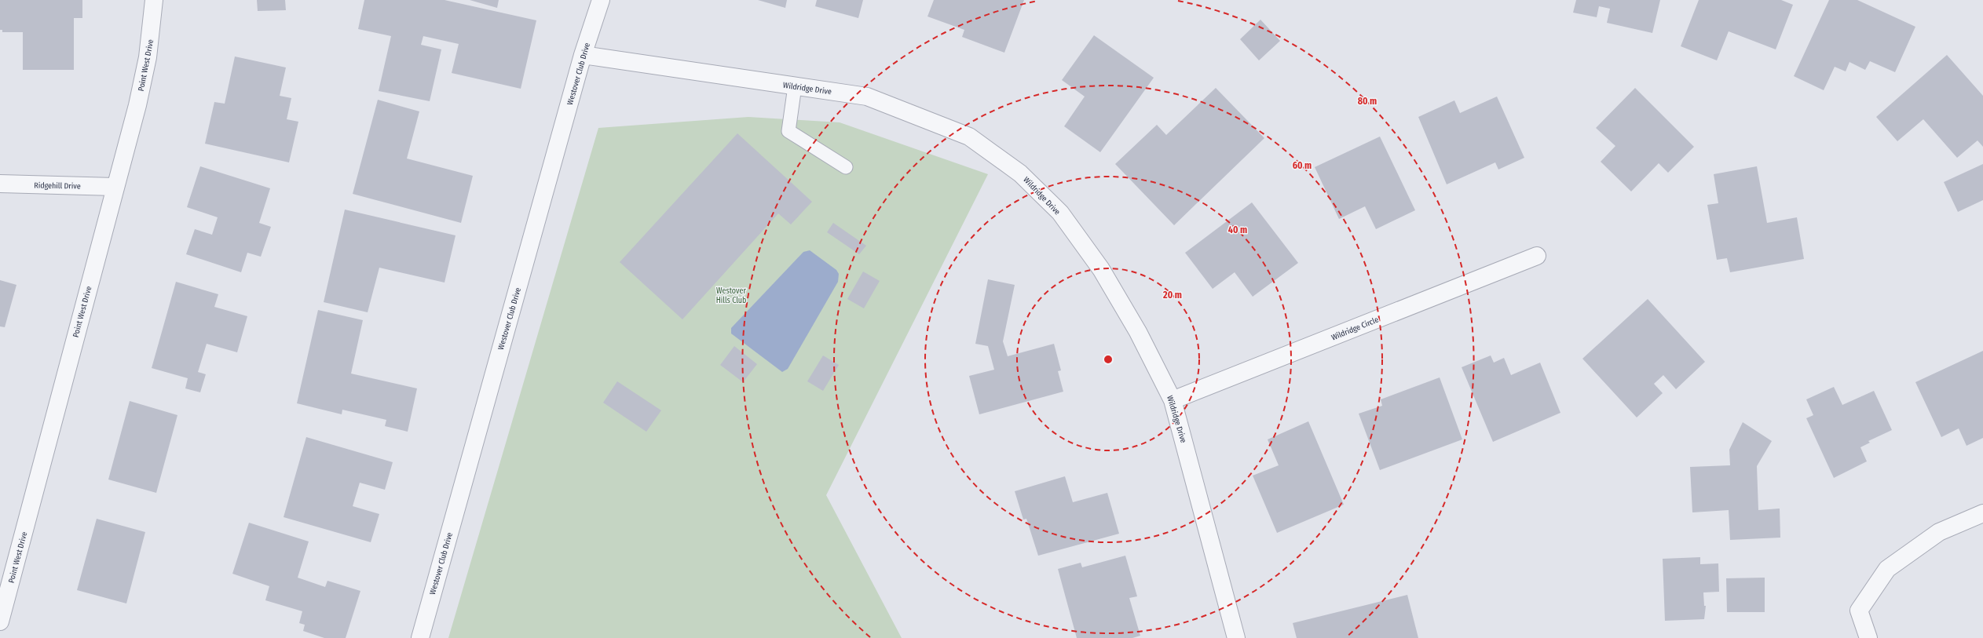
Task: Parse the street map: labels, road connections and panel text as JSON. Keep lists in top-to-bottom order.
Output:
{
  "streets": {
    "street": [
      "Point West Drive",
      "Westover Club Drive",
      "Wildridge Drive",
      "Ridgehill Drive",
      "Wildridge Circle"
    ]
  },
  "crossings": [
    ["Point West Drive", "Ridgehill Drive"],
    ["Westover Club Drive", "Wildridge Drive"],
    ["Wildridge Drive", "Wildridge Circle"]
  ],
  "parks": ["Westover Hills Club"],
  "rings": [
    "80 m",
    "60 m",
    "40 m",
    "20 m"
  ]
}
